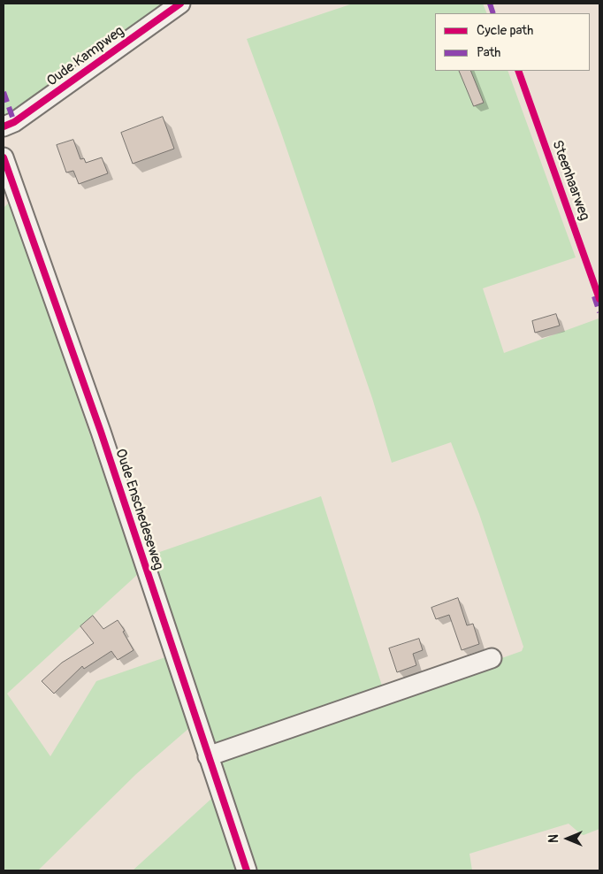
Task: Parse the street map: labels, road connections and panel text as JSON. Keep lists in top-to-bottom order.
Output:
{
  "streets": {
    "street": ["Oude Kampweg", "Oude Enschedeseweg"],
    "cycle path": ["Steenhaarweg"]
  },
  "legend": ["Cycle path", "Path"],
  "north": "left"
}
